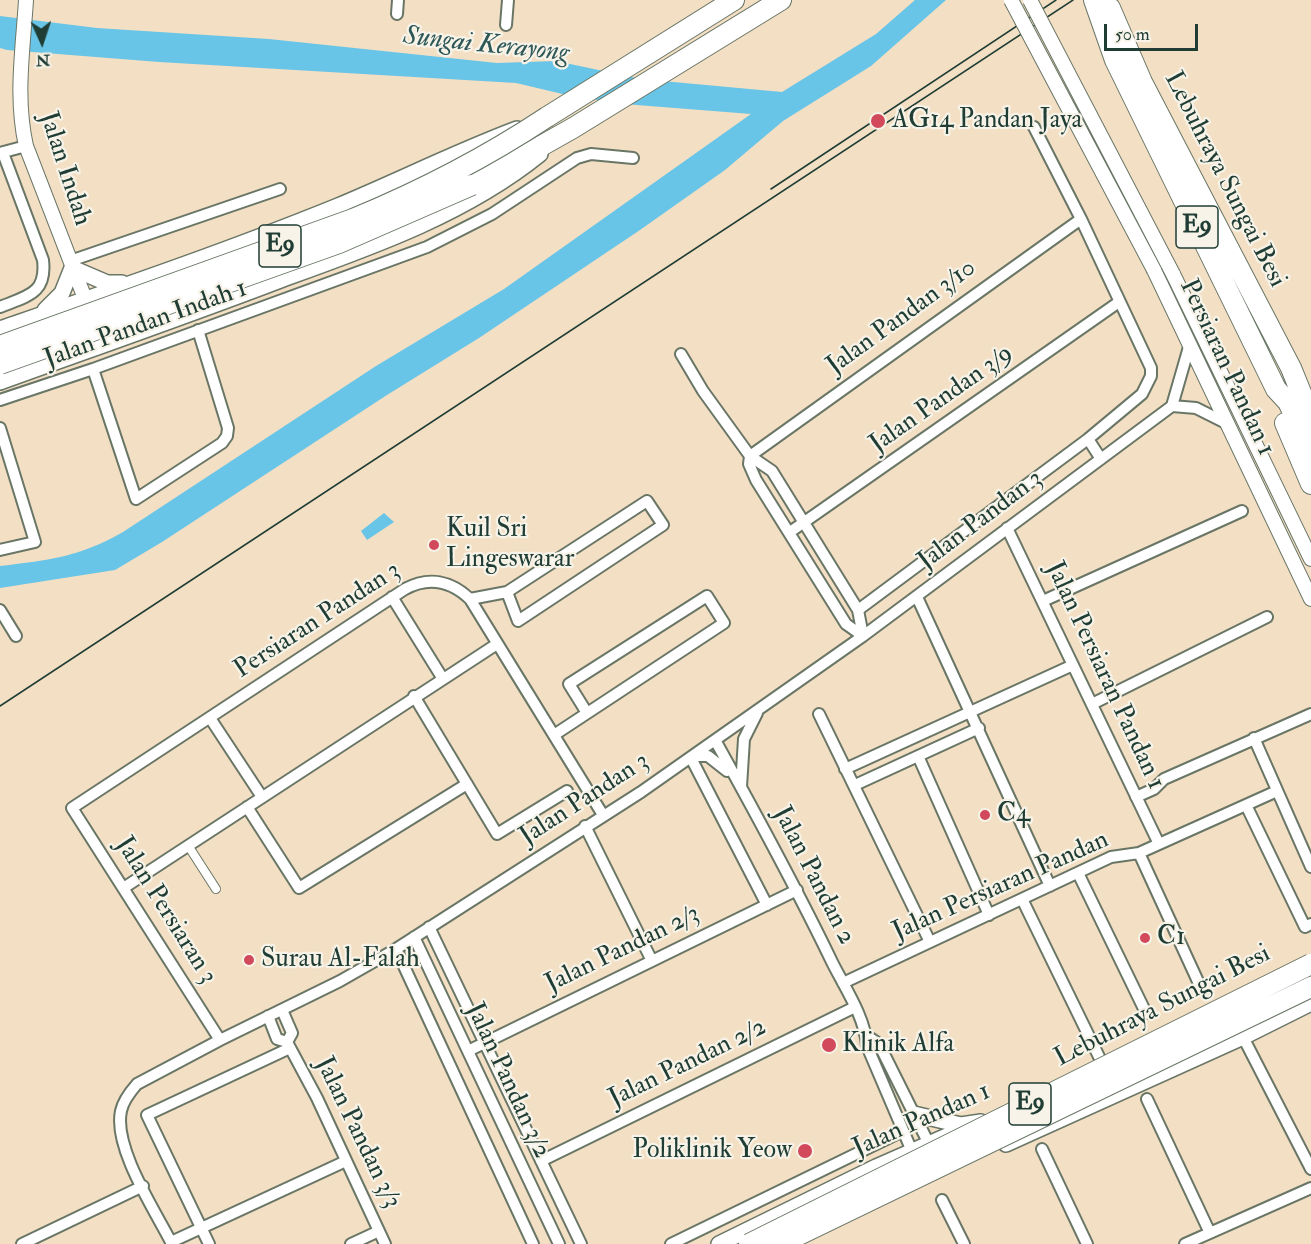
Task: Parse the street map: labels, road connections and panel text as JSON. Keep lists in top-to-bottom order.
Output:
{
  "streets": {
    "highway": ["Lebuhraya Sungai Besi", "E9"],
    "main road": ["Jalan Pandan 1"],
    "street": [
      "Jalan Indah",
      "Jalan Pandan 3/10",
      "Jalan Pandan Indah 1",
      "Persiaran Pandan 1",
      "Jalan Pandan 3/9",
      "Jalan Pandan 3",
      "Persiaran Pandan 3",
      "Jalan Persiaran Pandan 1",
      "Jalan Pandan 2",
      "Jalan Persiaran Pandan",
      "Jalan Persiaran 3",
      "Jalan Pandan 2/3",
      "Jalan Pandan 2/2",
      "Jalan Pandan 3/2",
      "Jalan Pandan 3/3"
    ]
  },
  "crossings": [
    ["Jalan Pandan 3", "Persiaran Pandan 3"],
    ["Jalan Pandan 3", "Jalan Persiaran Pandan 1"],
    ["Jalan Pandan 3", "Jalan Pandan 2"],
    ["Jalan Pandan 3", "Jalan Persiaran 3"],
    ["Jalan Pandan 3", "Jalan Pandan 3/2"],
    ["Jalan Pandan 3", "Jalan Pandan 3/3"],
    ["Persiaran Pandan 3", "Jalan Persiaran 3"],
    ["Jalan Persiaran Pandan 1", "Jalan Persiaran Pandan"],
    ["Jalan Pandan 2", "Jalan Persiaran Pandan"],
    ["Jalan Pandan 2", "Jalan Pandan 2/3"],
    ["Jalan Pandan 2", "Jalan Pandan 2/2"],
    ["Jalan Pandan 2", "Jalan Pandan 1"],
    ["Jalan Pandan 2/3", "Jalan Pandan 3/2"]
  ],
  "water": ["Sungai Kerayong"],
  "places": [
    "AG14 Pandan Jaya",
    "Kuil Sri Lingeswarar",
    "C4",
    "C1",
    "Surau Al-Falah",
    "Klinik Alfa",
    "Poliklinik Yeow"
  ],
  "scale_bar": "50 m",
  "north": "bottom"
}
